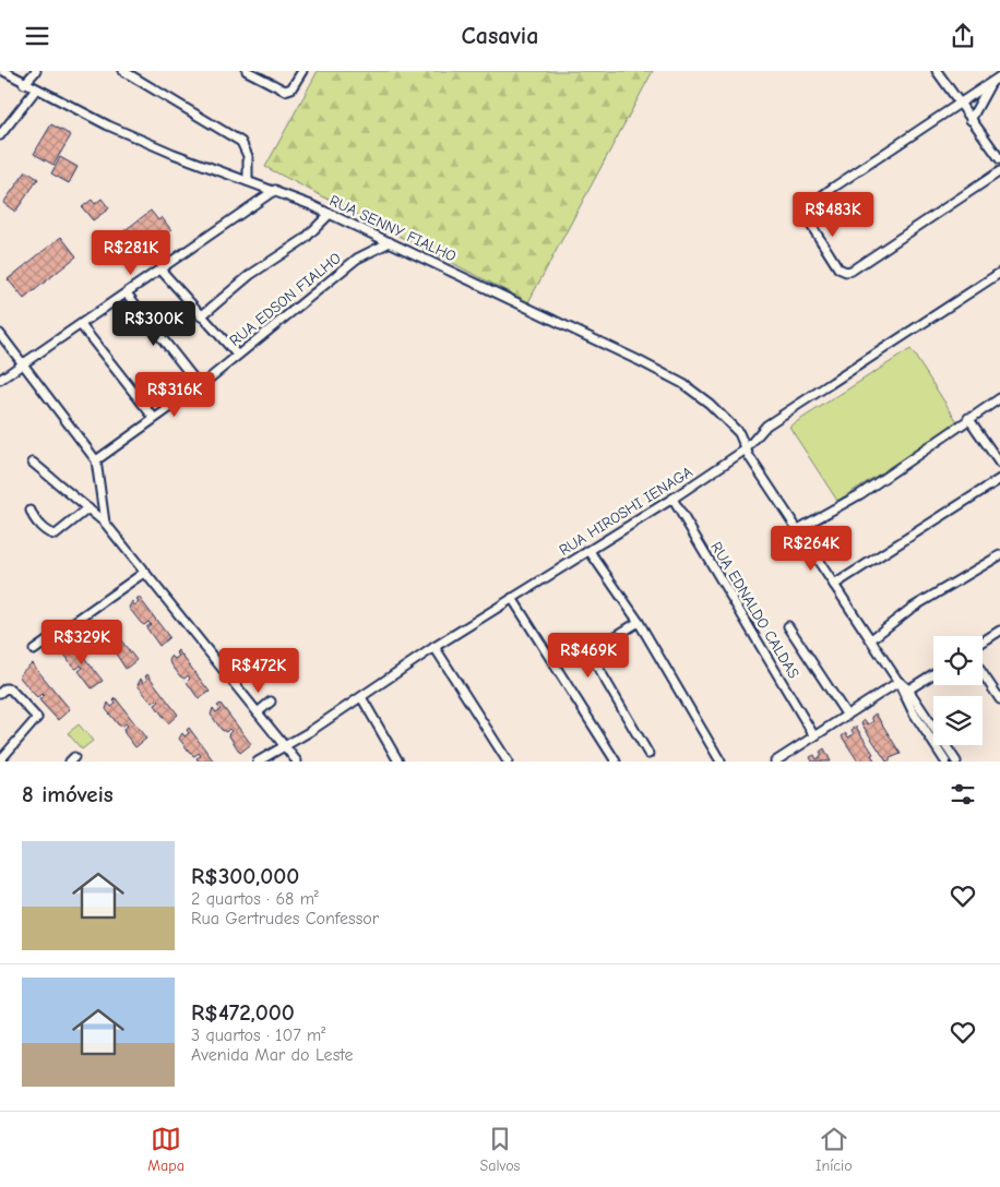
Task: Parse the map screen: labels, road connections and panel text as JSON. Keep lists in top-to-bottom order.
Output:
{
  "streets": {
    "street": [
      "RUA SENNY FIALHO",
      "RUA EDSON FIALHO",
      "RUA HIROSHI IENAGA",
      "RUA EDNALDO CALDAS"
    ]
  },
  "crossings": [
    ["RUA SENNY FIALHO", "RUA EDSON FIALHO"],
    ["RUA SENNY FIALHO", "RUA HIROSHI IENAGA"],
    ["RUA HIROSHI IENAGA", "RUA EDNALDO CALDAS"]
  ],
  "page": {
    "header": "Casavia",
    "price": [
      "R$483K",
      "R$281K",
      "R$300K",
      "R$316K",
      "R$264K",
      "R$329K",
      "R$469K",
      "R$472K"
    ],
    "heading": "8 imóveis",
    "list": [
      {
        "name": "R$300,000",
        "note": "2 quartos · 68 m² · Rua Gertrudes Confessor"
      },
      {
        "name": "R$472,000",
        "note": "3 quartos · 107 m² · Avenida Mar do Leste"
      }
    ],
    "tabs": ["Mapa", "Salvos", "Início"]
  }
}
